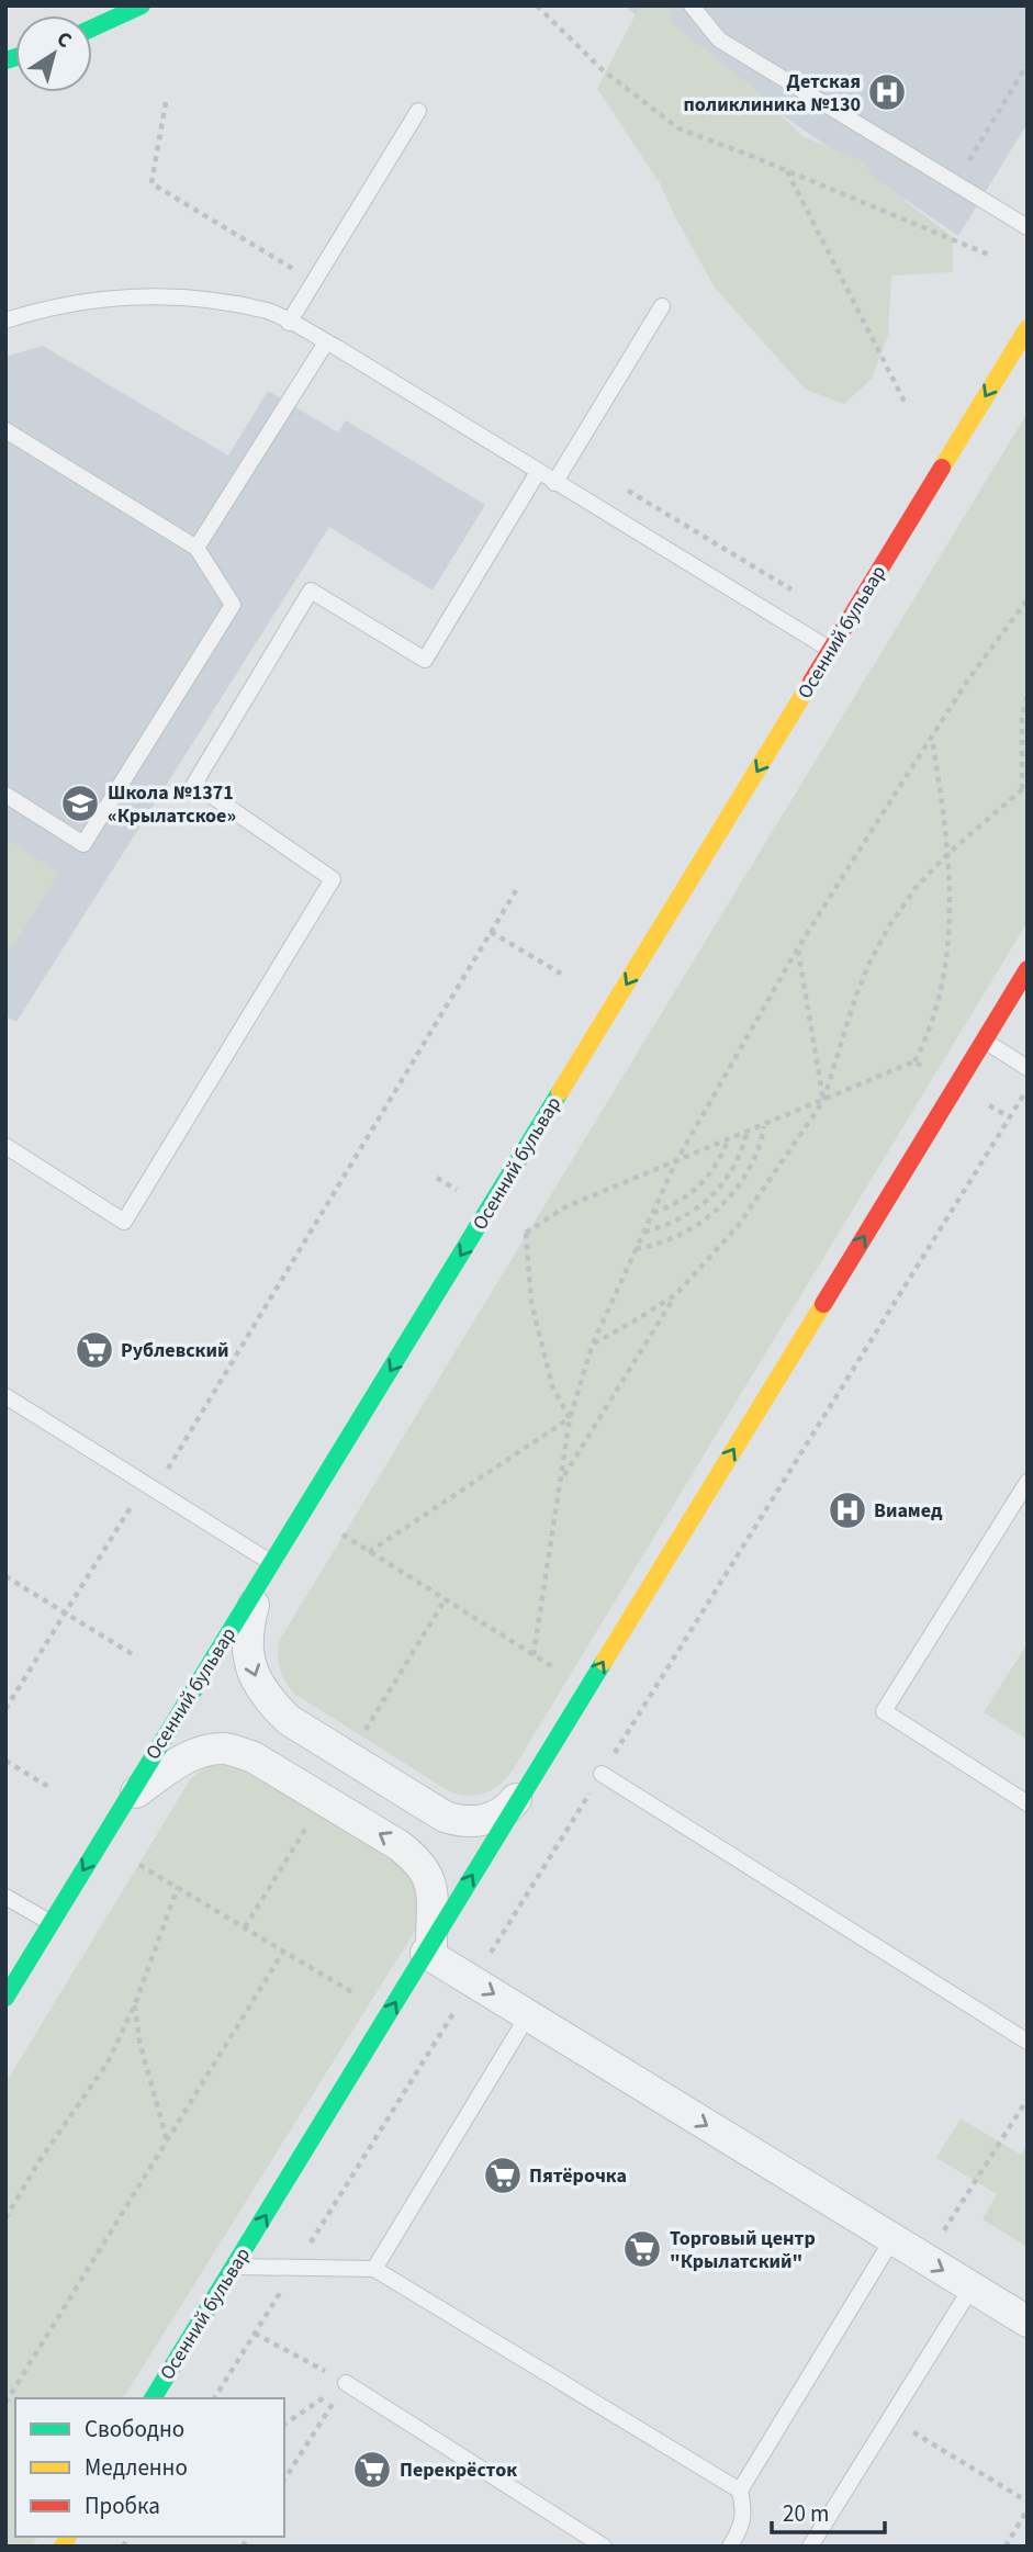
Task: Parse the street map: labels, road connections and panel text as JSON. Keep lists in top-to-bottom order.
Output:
{
  "streets": {
    "street": ["Осенний бульвар"]
  },
  "places": {
    "hospital": ["Детская поликлиника №130", "Виамед"],
    "school or university": ["Школа №1371 «Крылатское»"],
    "supermarket": [
      "Рублевский",
      "Пятёрочка",
      "Торговый центр \"Крылатский\"",
      "Перекрёсток"
    ]
  },
  "legend": ["Свободно", "Медленно", "Пробка"],
  "scale_bar": "20 m",
  "north": "top right"
}
